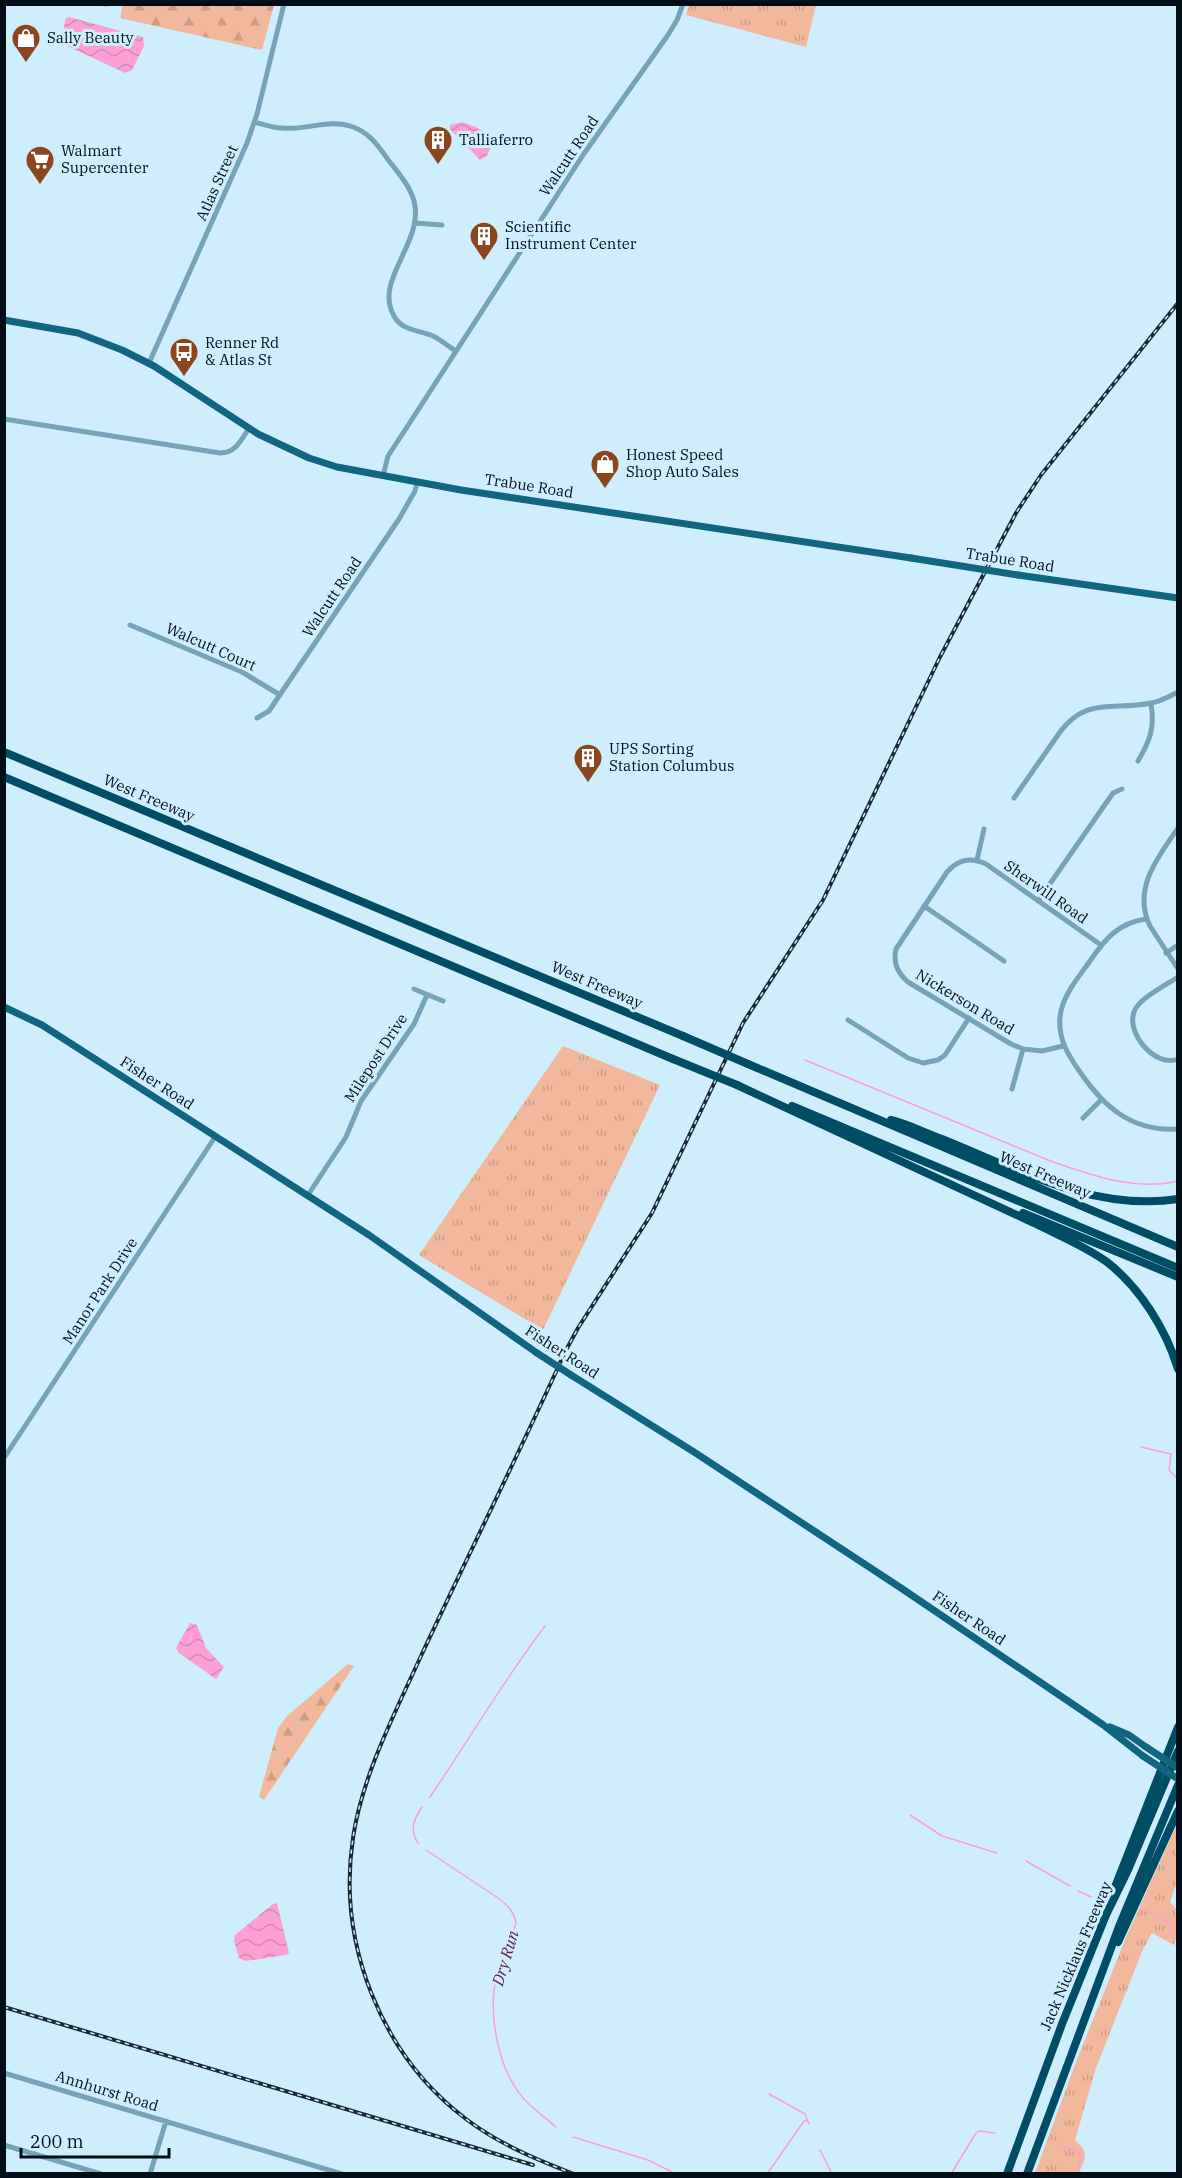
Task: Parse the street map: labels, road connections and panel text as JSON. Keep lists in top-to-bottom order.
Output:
{
  "streets": {
    "highway": ["West Freeway", "Jack Nicklaus Freeway"],
    "main road": ["Trabue Road", "Fisher Road"],
    "street": [
      "Walcutt Road",
      "Atlas Street",
      "Walcutt Court",
      "Sherwill Road",
      "Nickerson Road",
      "Milepost Drive",
      "Manor Park Drive",
      "Annhurst Road"
    ]
  },
  "crossings": [
    ["Walcutt Road", "Trabue Road"],
    ["Walcutt Road", "Walcutt Court"],
    ["Atlas Street", "Trabue Road"],
    ["Sherwill Road", "Nickerson Road"],
    ["Milepost Drive", "Fisher Road"],
    ["Fisher Road", "Manor Park Drive"]
  ],
  "water": ["Dry Run"],
  "places": {
    "shop": ["Sally Beauty", "Honest Speed Shop Auto Sales"],
    "building": ["Talliaferro", "Scientific Instrument Center", "UPS Sorting Station Columbus"],
    "supermarket": ["Walmart Supercenter"],
    "bus stop": ["Renner Rd & Atlas St"]
  },
  "scale_bar": "200 m"
}
